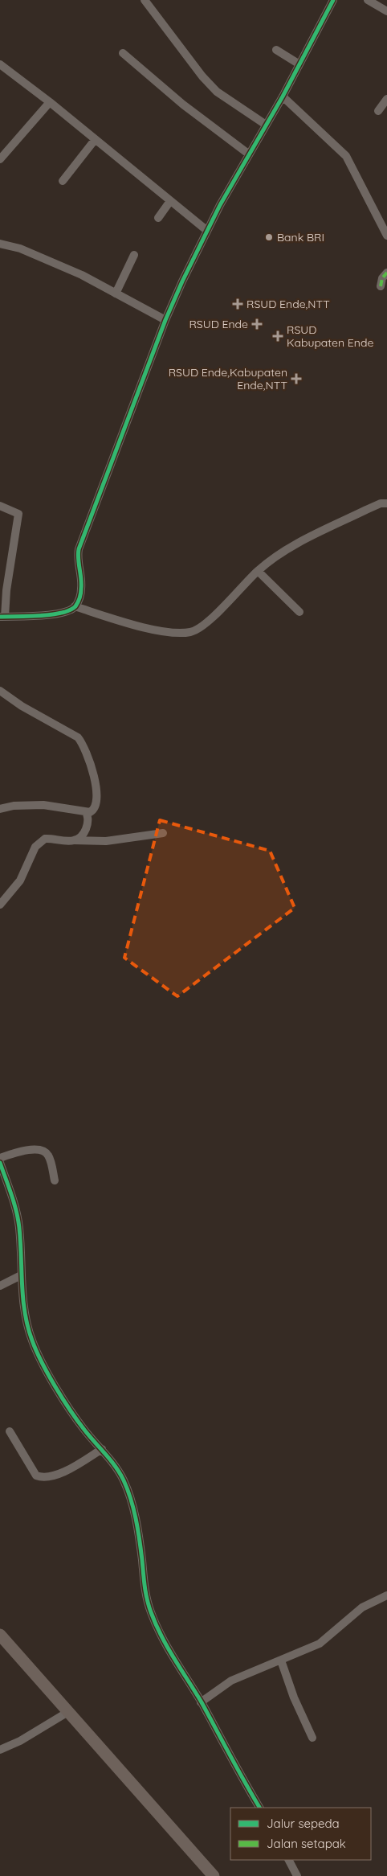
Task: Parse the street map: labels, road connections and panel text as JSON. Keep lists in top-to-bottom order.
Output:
{
  "places": {
    "other": ["Bank BRI"],
    "health": [
      "RSUD Ende,NTT",
      "RSUD Ende",
      "RSUD Kabupaten Ende",
      "RSUD Ende,Kabupaten Ende,NTT"
    ]
  },
  "legend": ["Jalur sepeda", "Jalan setapak"]
}
